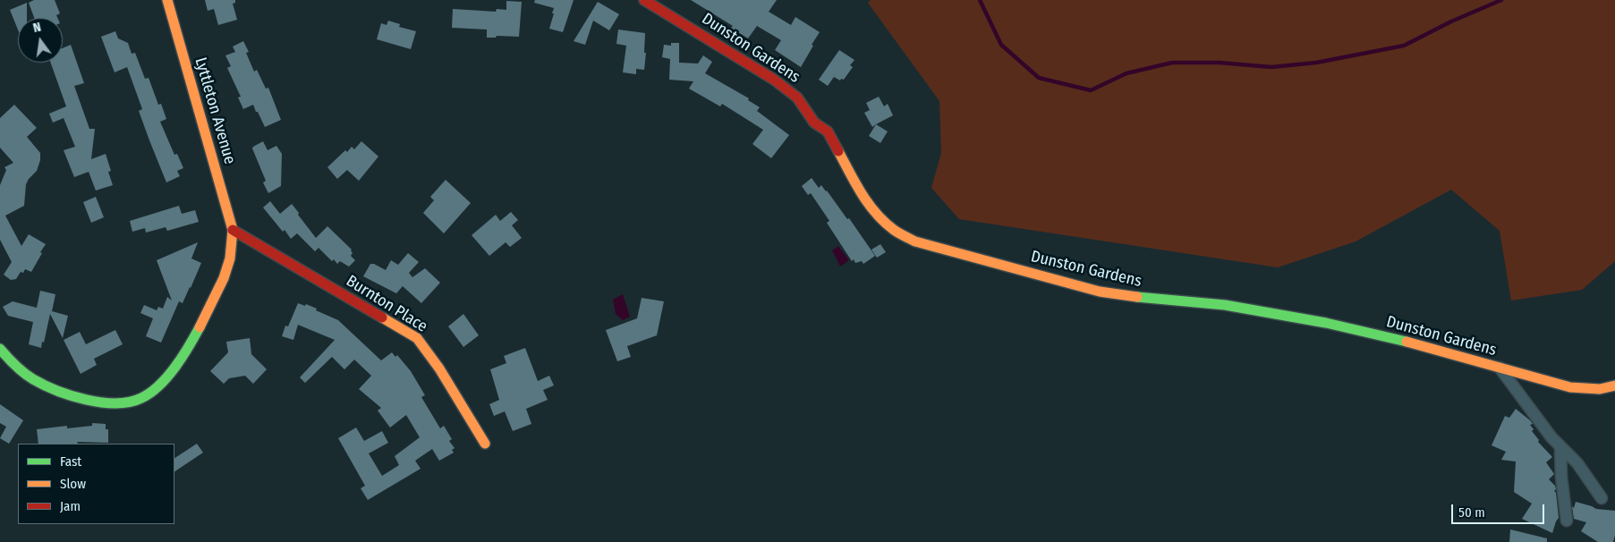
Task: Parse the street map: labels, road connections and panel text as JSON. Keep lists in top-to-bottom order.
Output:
{
  "streets": {
    "street": ["Dunston Gardens", "Lyttleton Avenue", "Burnton Place"]
  },
  "crossings": [
    ["Lyttleton Avenue", "Burnton Place"]
  ],
  "legend": ["Fast", "Slow", "Jam"],
  "scale_bar": "50 m",
  "north": "top"
}
